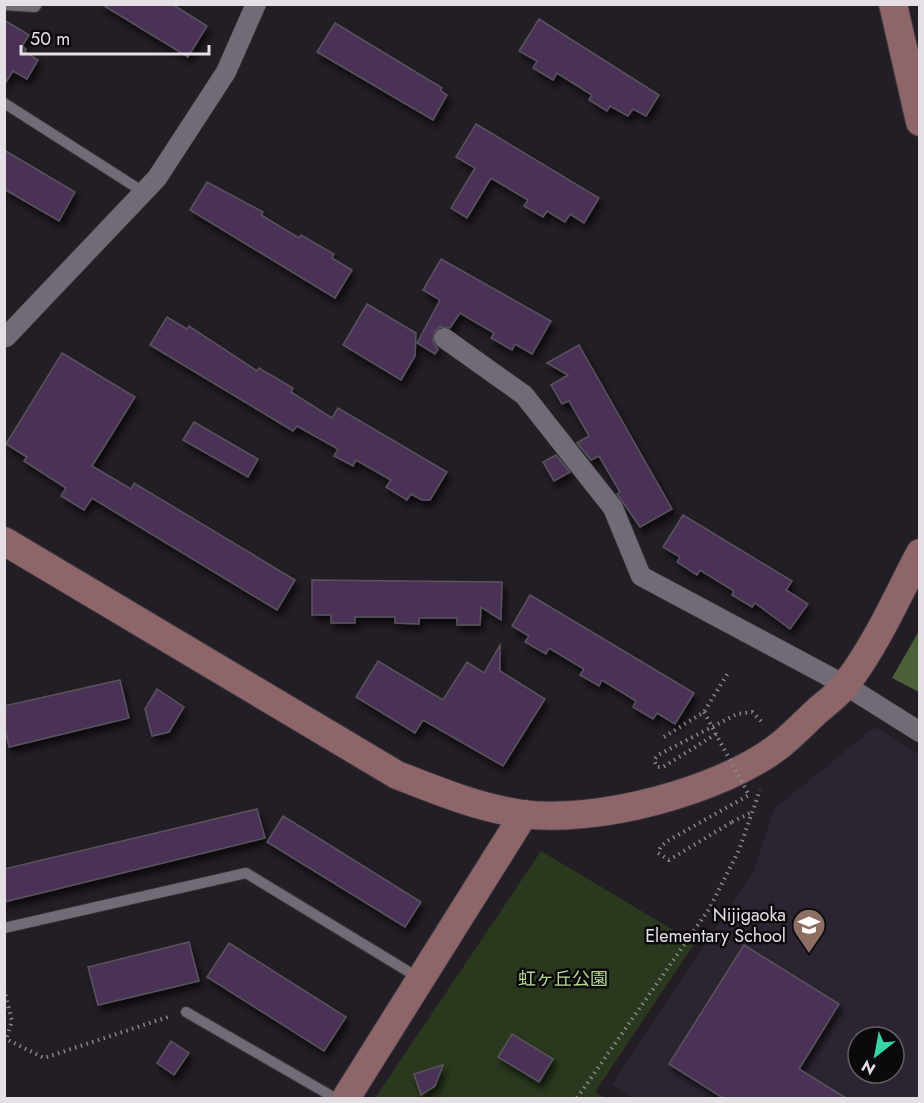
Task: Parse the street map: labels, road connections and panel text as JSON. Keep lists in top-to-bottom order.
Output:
{
  "parks": ["虹ヶ丘公園"],
  "places": {
    "school or university": ["Nijigaoka Elementary School"]
  },
  "scale_bar": "50 m",
  "north": "bottom left"
}
